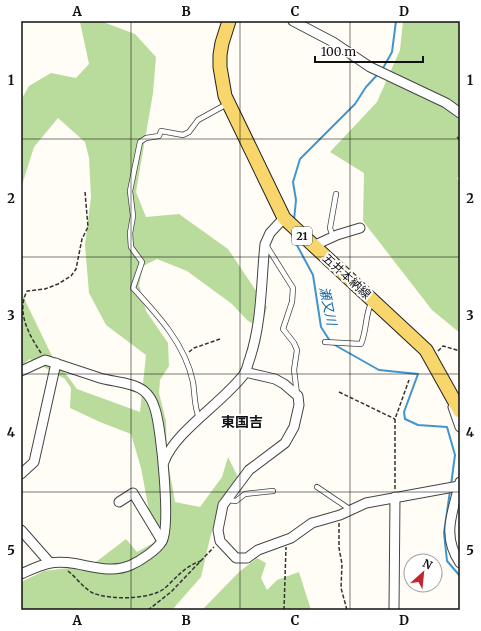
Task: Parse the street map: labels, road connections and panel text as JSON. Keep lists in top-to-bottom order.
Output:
{
  "streets": {
    "main road": ["21", "五井本納線"]
  },
  "districts": ["東国吉"],
  "water": ["瀬又川"],
  "scale_bar": "100 m",
  "north": "top right",
  "grid": {
    "columns": [
      "A",
      "B",
      "C",
      "D"
    ],
    "rows": [
      "1",
      "2",
      "3",
      "4",
      "5"
    ]
  }
}
